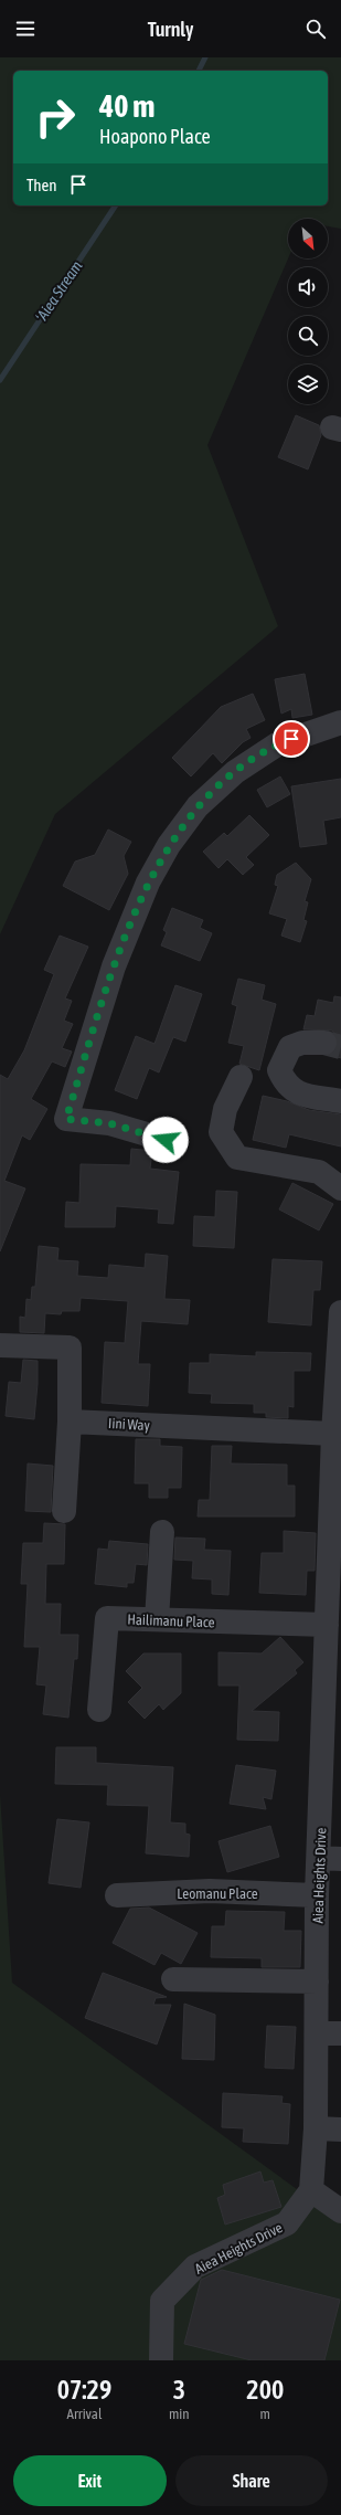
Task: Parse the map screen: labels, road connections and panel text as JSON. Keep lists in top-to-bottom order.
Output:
{
  "streets": {
    "street": [
      "Iini Way",
      "Hailimanu Place",
      "Aiea Heights Drive",
      "Leomanu Place"
    ]
  },
  "crossings": [
    ["Iini Way", "Aiea Heights Drive"],
    ["Hailimanu Place", "Aiea Heights Drive"],
    ["Aiea Heights Drive", "Leomanu Place"]
  ],
  "water": ["ʻAiea Stream"],
  "north": "bottom right",
  "page": {
    "header": "Turnly",
    "turn": ["40 m", "Hoapono Place"],
    "then": "Then",
    "eta": [
      "07:29",
      "Arrival",
      "3",
      "min",
      "200",
      "m"
    ],
    "buttons": ["Exit", "Share"]
  }
}
